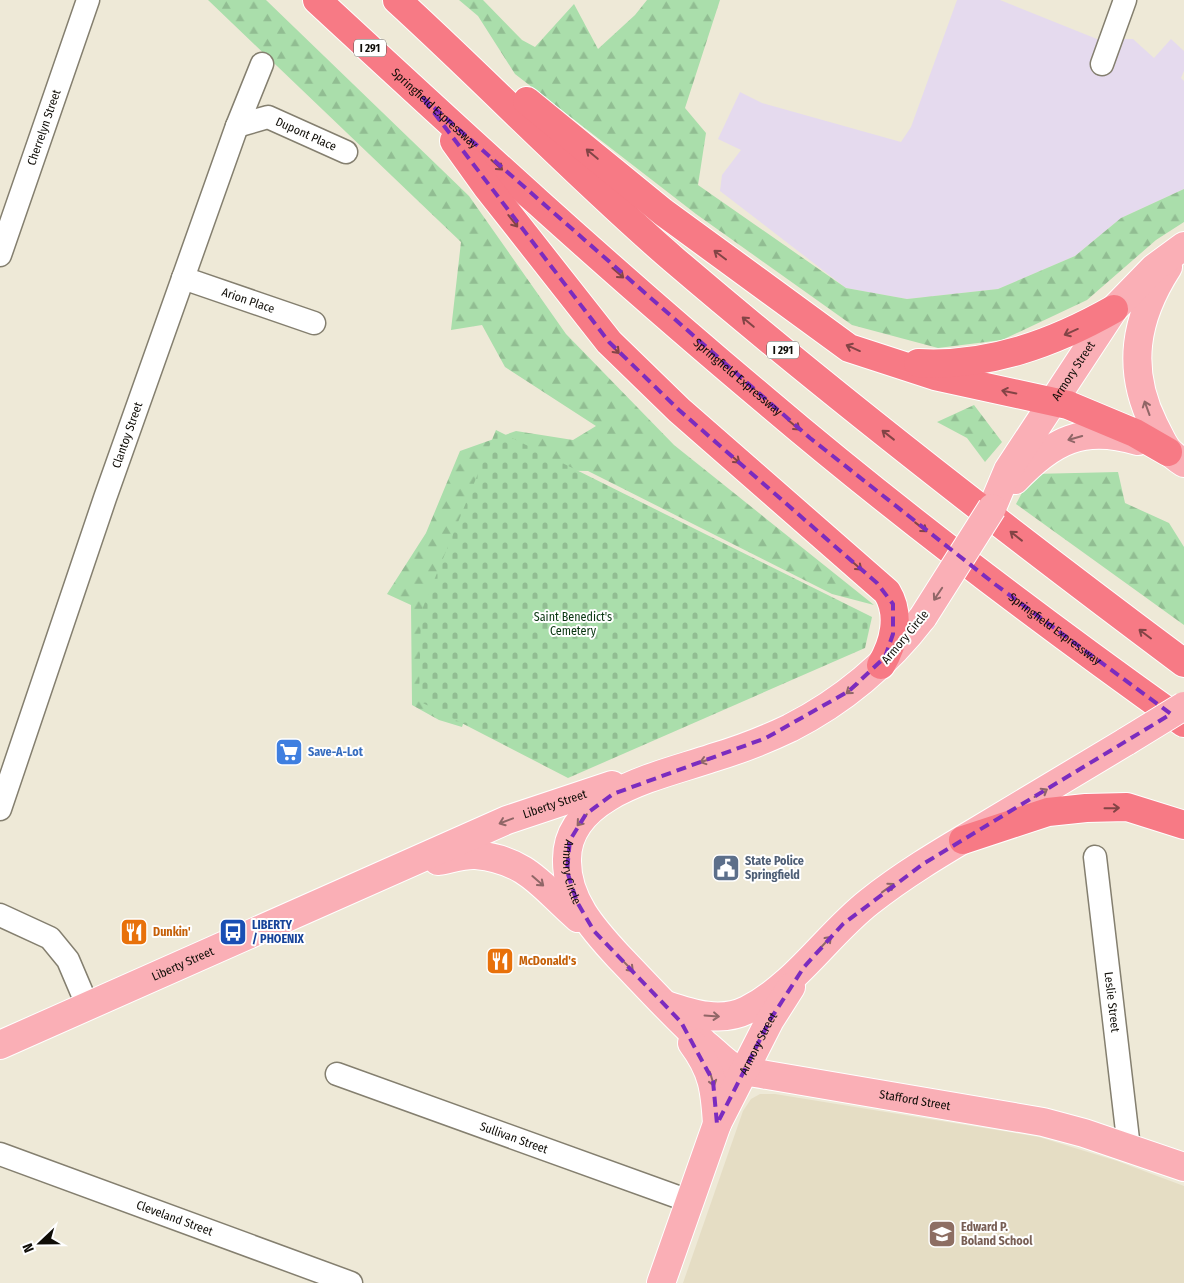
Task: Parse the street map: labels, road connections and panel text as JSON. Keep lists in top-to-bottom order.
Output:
{
  "streets": {
    "highway": ["I 291", "Springfield Expressway"],
    "main road": [
      "Armory Street",
      "Armory Circle",
      "Liberty Street",
      "Stafford Street"
    ],
    "street": [
      "Cherrelyn Street",
      "Dupont Place",
      "Arion Place",
      "Clantoy Street",
      "Leslie Street",
      "Sullivan Street",
      "Cleveland Street"
    ]
  },
  "crossings": [
    ["Dupont Place", "Clantoy Street"],
    ["Arion Place", "Clantoy Street"],
    ["Armory Street", "Armory Circle"],
    ["Armory Street", "Stafford Street"],
    ["Armory Street", "Sullivan Street"],
    ["Armory Circle", "Liberty Street"],
    ["Armory Circle", "Stafford Street"],
    ["Leslie Street", "Stafford Street"]
  ],
  "parks": ["Saint Benedict's Cemetery"],
  "places": {
    "supermarket": ["Save-A-Lot"],
    "public building": ["State Police Springfield"],
    "restaurant": ["Dunkin'", "McDonald's"],
    "bus stop": ["LIBERTY / PHOENIX"],
    "school or university": ["Edward P. Boland School"]
  },
  "north": "left"
}
